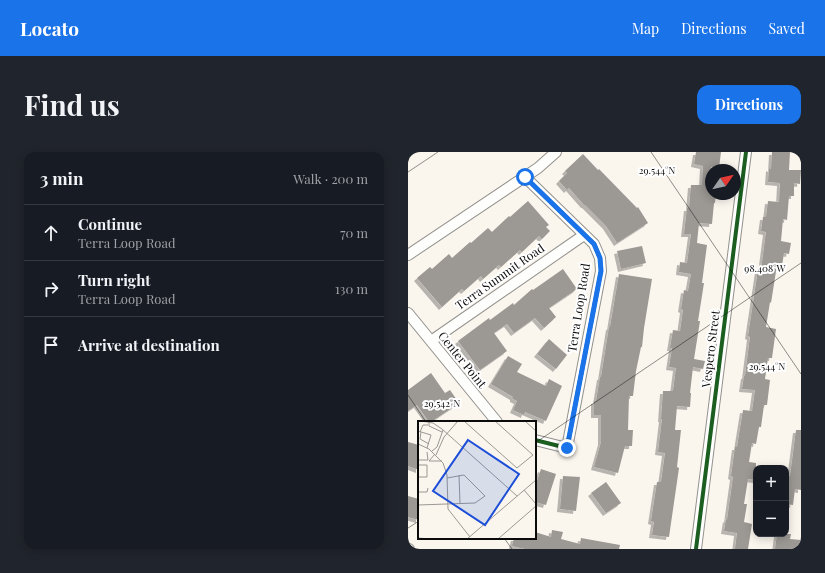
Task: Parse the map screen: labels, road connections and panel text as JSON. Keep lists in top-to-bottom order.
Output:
{
  "streets": {
    "street": [
      "Terra Summit Road",
      "Terra Loop Road",
      "Vespero Street",
      "Center Point"
    ]
  },
  "crossings": [
    ["Terra Summit Road", "Terra Loop Road"],
    ["Terra Summit Road", "Center Point"]
  ],
  "north": "top right",
  "page": {
    "header": "Locato",
    "nav": ["Map", "Directions", "Saved"],
    "buttons": "Directions",
    "title": "Find us",
    "heading": ["3 min", "Walk · 200 m"],
    "list": [
      ["Continue", "Terra Loop Road", "70 m"],
      ["Turn right", "Terra Loop Road", "130 m"],
      "Arrive at destination"
    ],
    "map_buttons": ["+", "−"]
  },
  "coordinates": ["29.544°N", "98.408°W", "29.542°N"]
}
